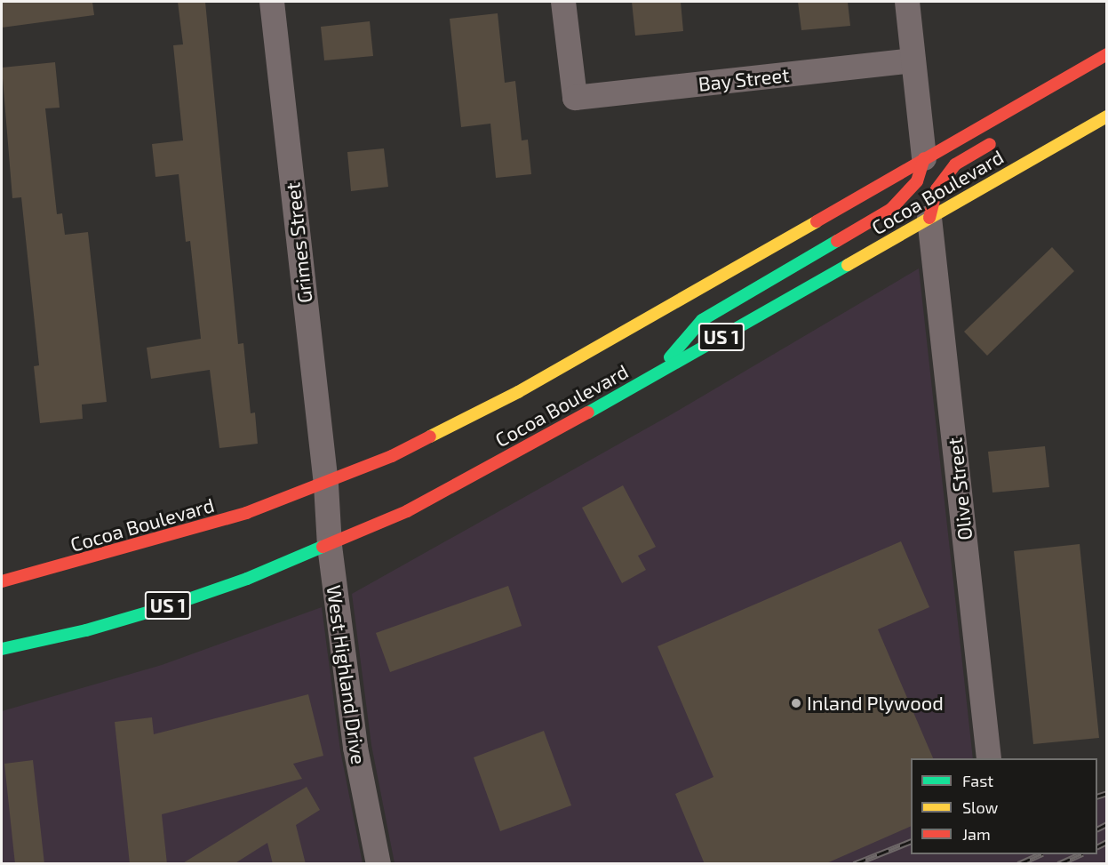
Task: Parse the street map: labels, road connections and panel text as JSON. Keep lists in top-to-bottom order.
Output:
{
  "streets": {
    "main road": ["Cocoa Boulevard", "US 1"],
    "street": [
      "Bay Street",
      "Grimes Street",
      "Olive Street",
      "West Highland Drive"
    ]
  },
  "crossings": [
    ["Cocoa Boulevard", "Grimes Street"],
    ["Cocoa Boulevard", "Olive Street"],
    ["Cocoa Boulevard", "West Highland Drive"],
    ["Grimes Street", "West Highland Drive"]
  ],
  "places": ["Inland Plywood"],
  "legend": ["Fast", "Slow", "Jam"]
}
